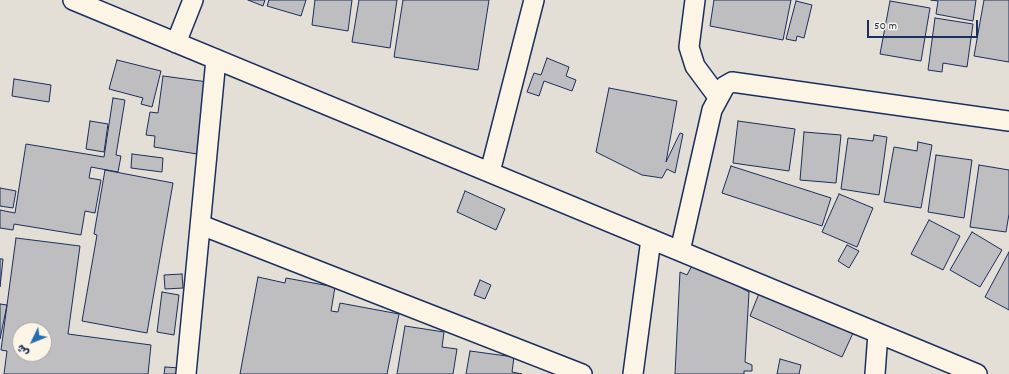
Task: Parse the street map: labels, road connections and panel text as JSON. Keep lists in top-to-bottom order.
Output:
{
  "scale_bar": "50 m",
  "north": "bottom left"
}
